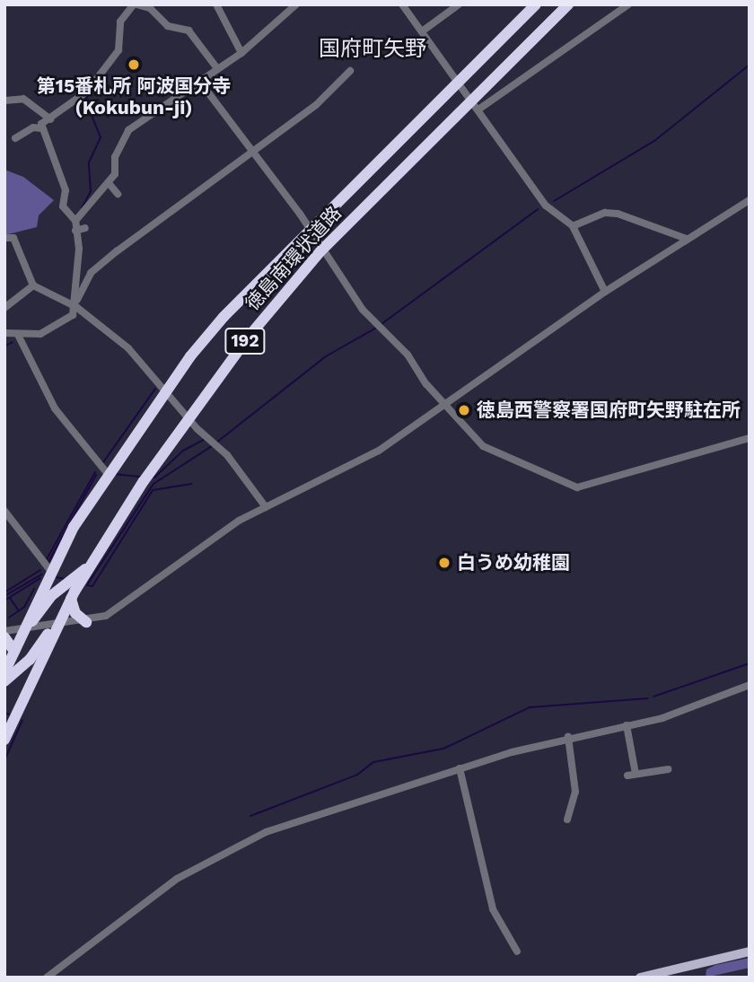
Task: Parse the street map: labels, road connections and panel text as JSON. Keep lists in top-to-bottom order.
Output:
{
  "streets": {
    "highway": ["徳島南環状道路", "192"]
  },
  "districts": ["国府町矢野"],
  "places": ["第15番札所 阿波国分寺 (Kokubun-ji)", "徳島西警察署国府町矢野駐在所", "白うめ幼稚園"]
}
